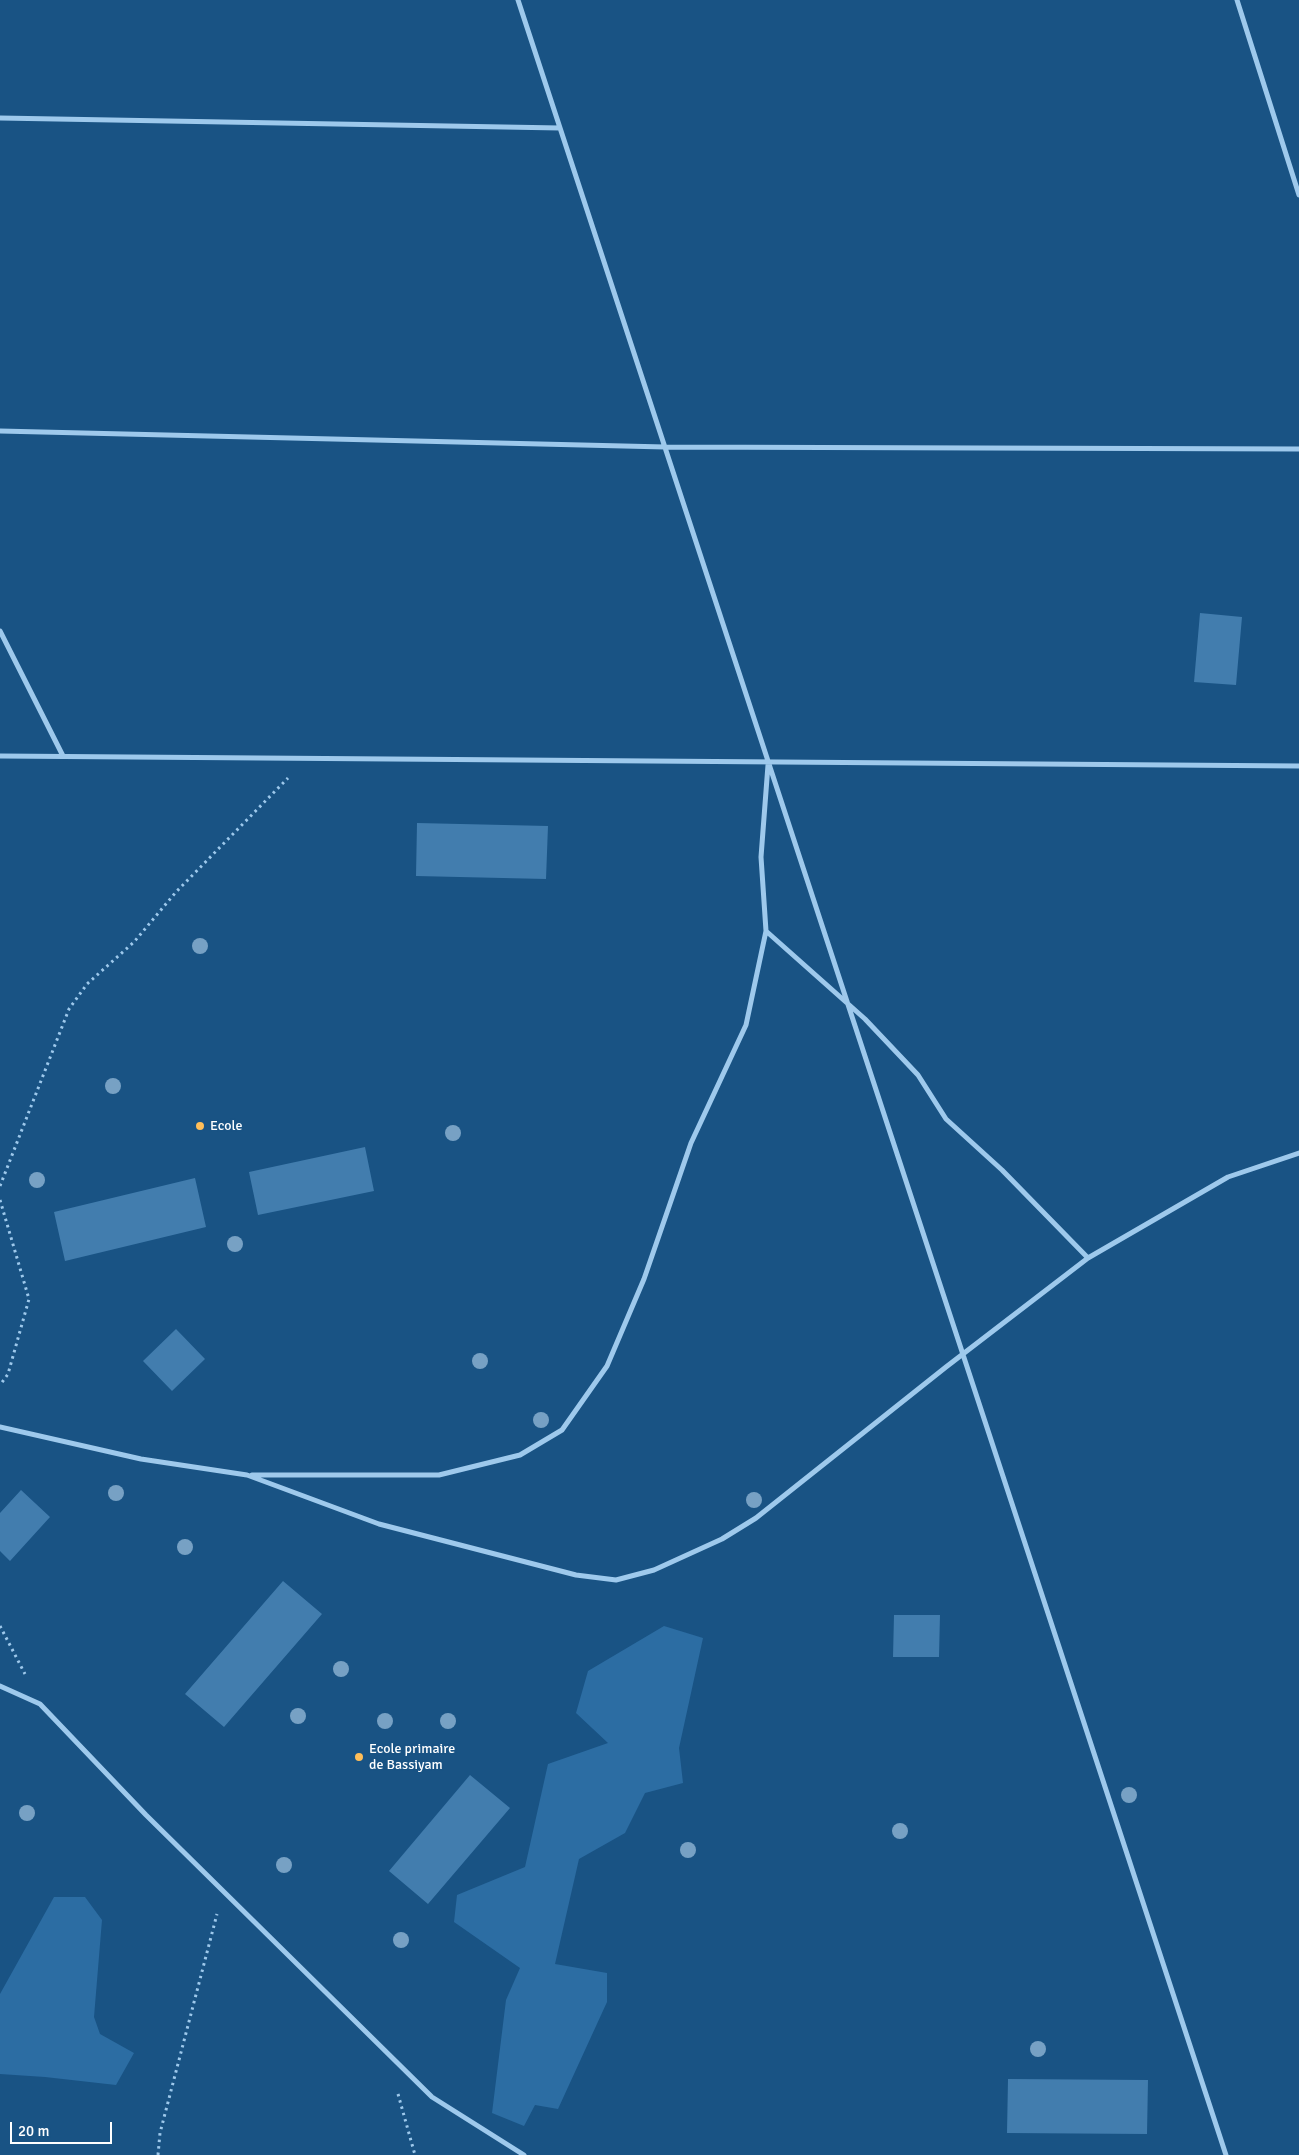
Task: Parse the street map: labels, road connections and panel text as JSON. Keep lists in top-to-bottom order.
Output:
{
  "places": ["Ecole", "Ecole primaire de Bassiyam"],
  "scale_bar": "20 m"
}
